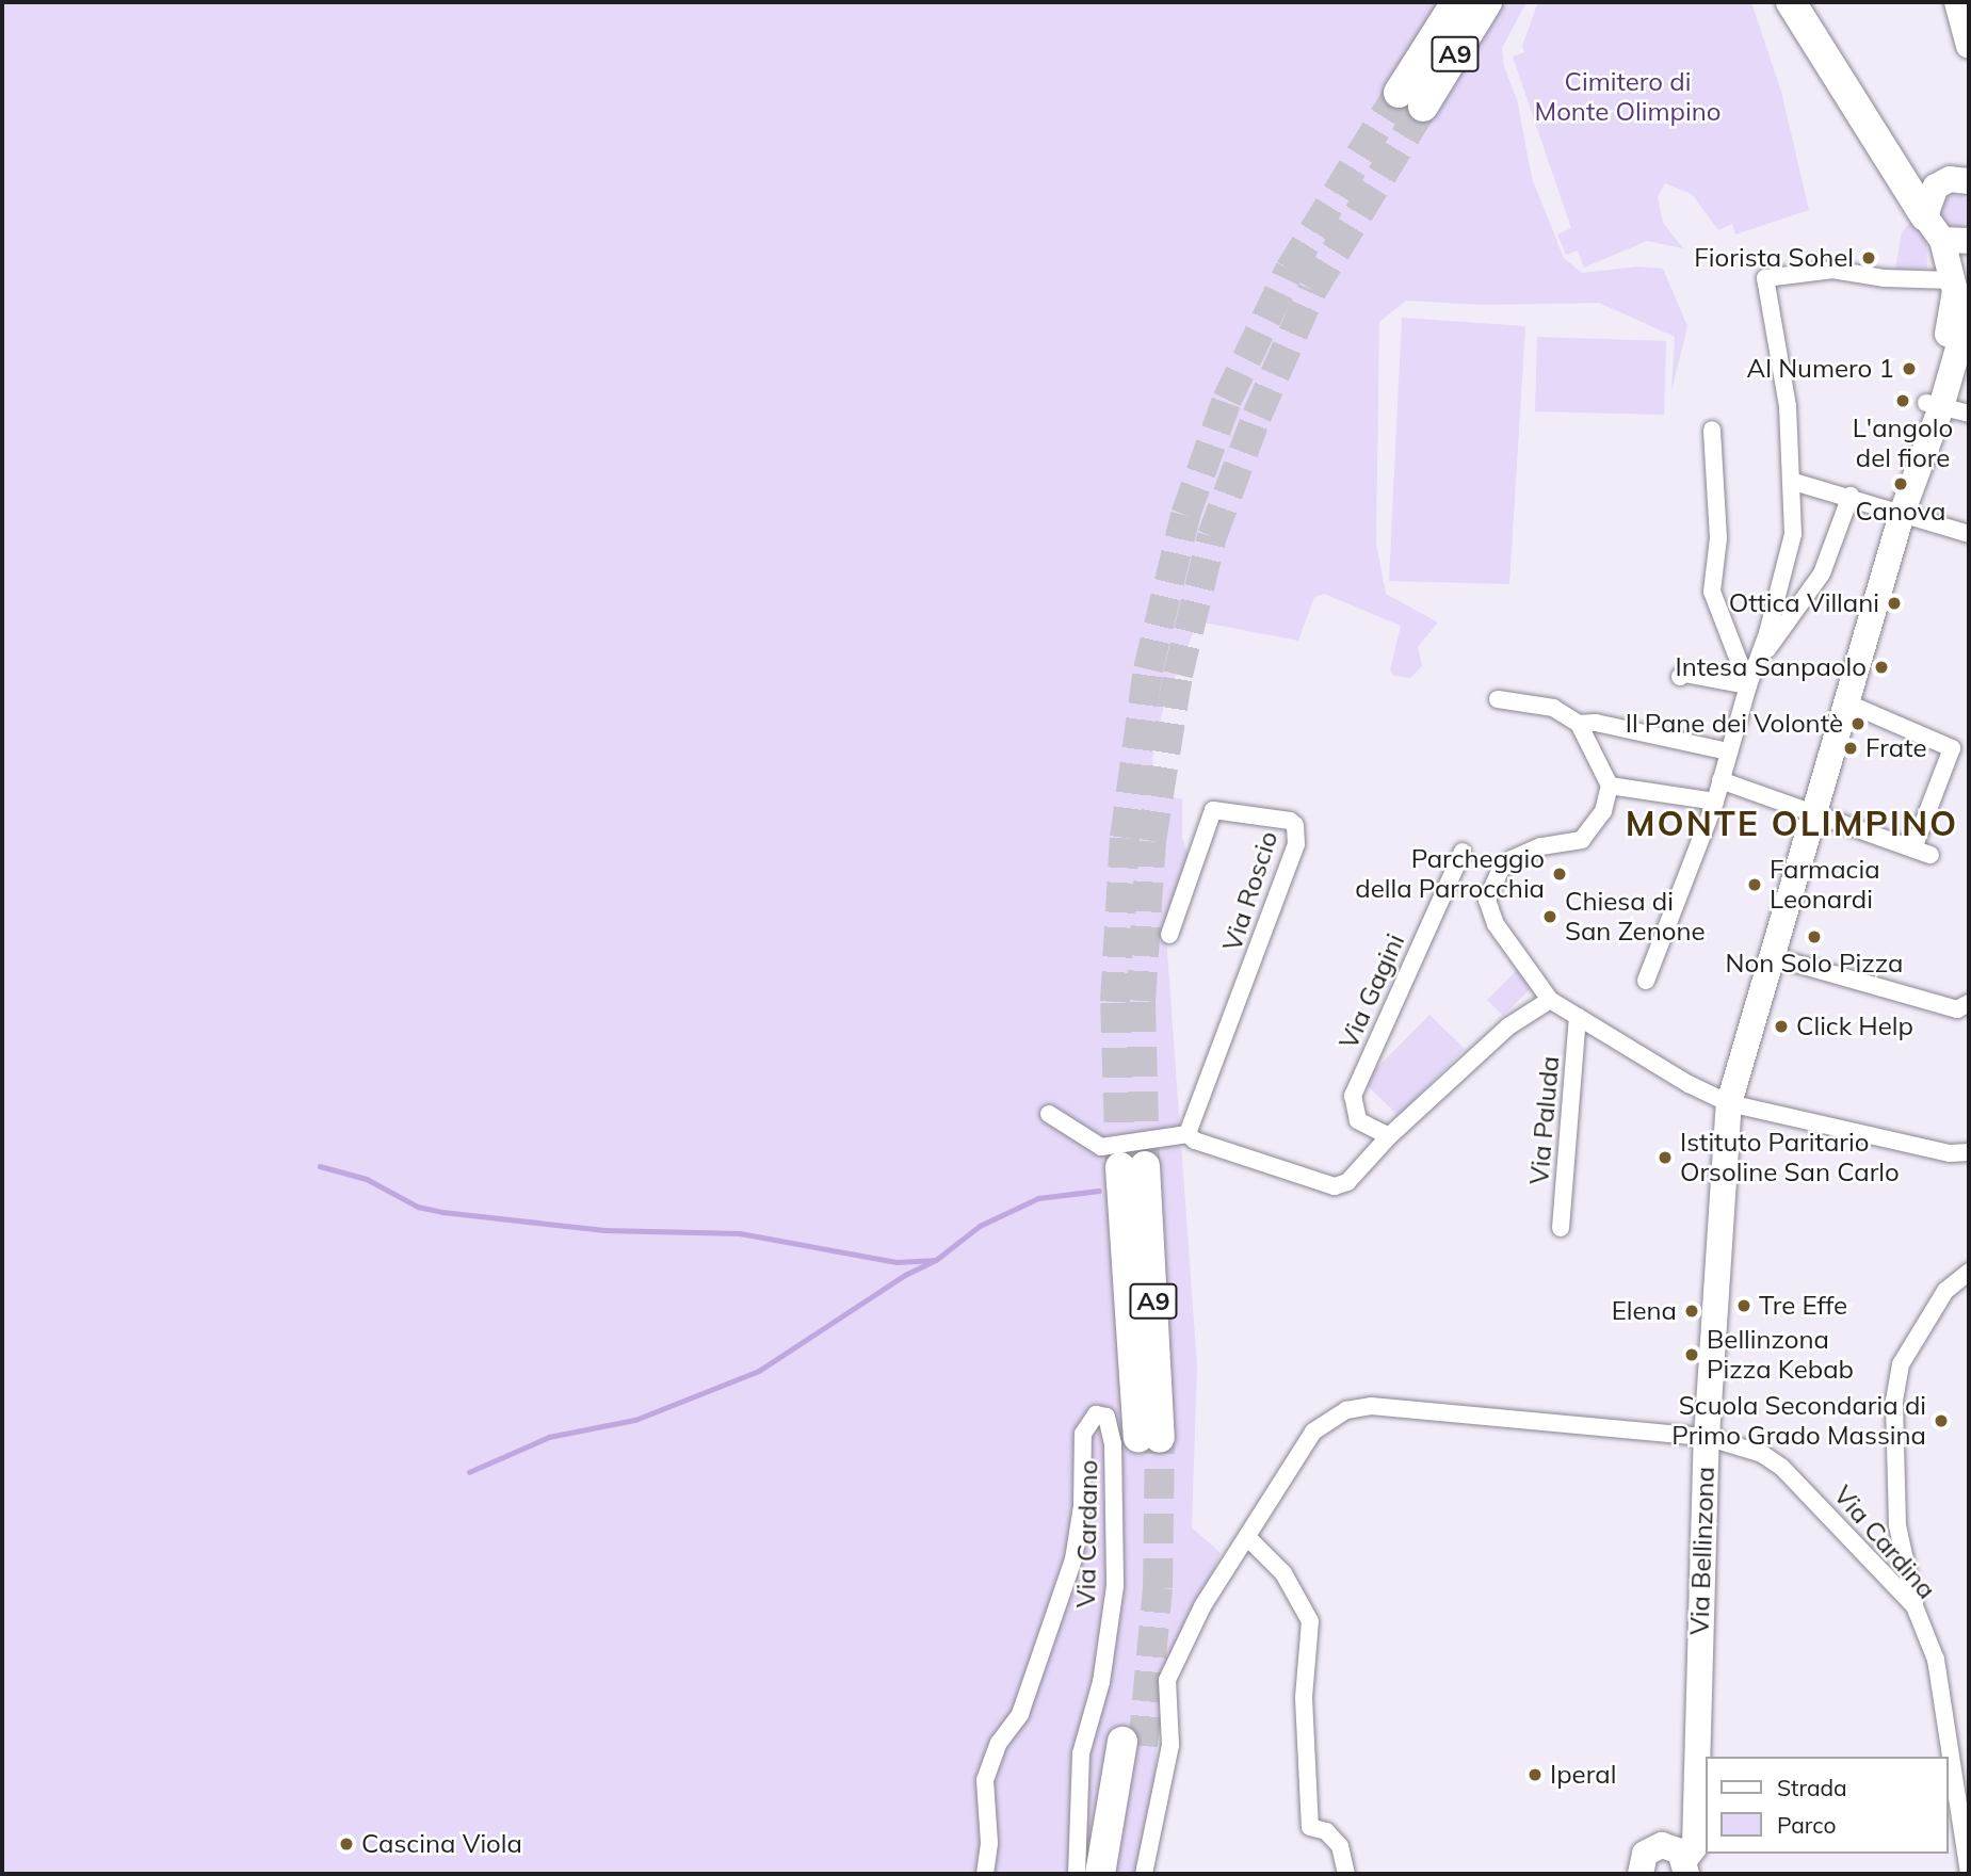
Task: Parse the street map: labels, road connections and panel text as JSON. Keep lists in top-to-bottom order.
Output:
{
  "streets": {
    "highway": ["A9"],
    "main road": ["Via Bellinzona"],
    "street": [
      "Via Roscio",
      "Via Gagini",
      "Via Paluda",
      "Via Cardano",
      "Via Cardina"
    ]
  },
  "crossings": [
    ["Via Cardina", "Via Bellinzona"]
  ],
  "districts": ["MONTE OLIMPINO"],
  "parks": ["Cimitero di Monte Olimpino"],
  "places": [
    "Fiorista Sohel",
    "Al Numero 1",
    "L'angolo del fiore",
    "Canova",
    "Ottica Villani",
    "Intesa Sanpaolo",
    "Il Pane dei Volontè",
    "Frate",
    "Parcheggio della Parrocchia",
    "Farmacia Leonardi",
    "Chiesa di San Zenone",
    "Non Solo Pizza",
    "Click Help",
    "Istituto Paritario Orsoline San Carlo",
    "Tre Effe",
    "Elena",
    "Bellinzona Pizza Kebab",
    "Scuola Secondaria di Primo Grado Massina",
    "Iperal",
    "Cascina Viola"
  ],
  "legend": ["Strada", "Parco"]
}
